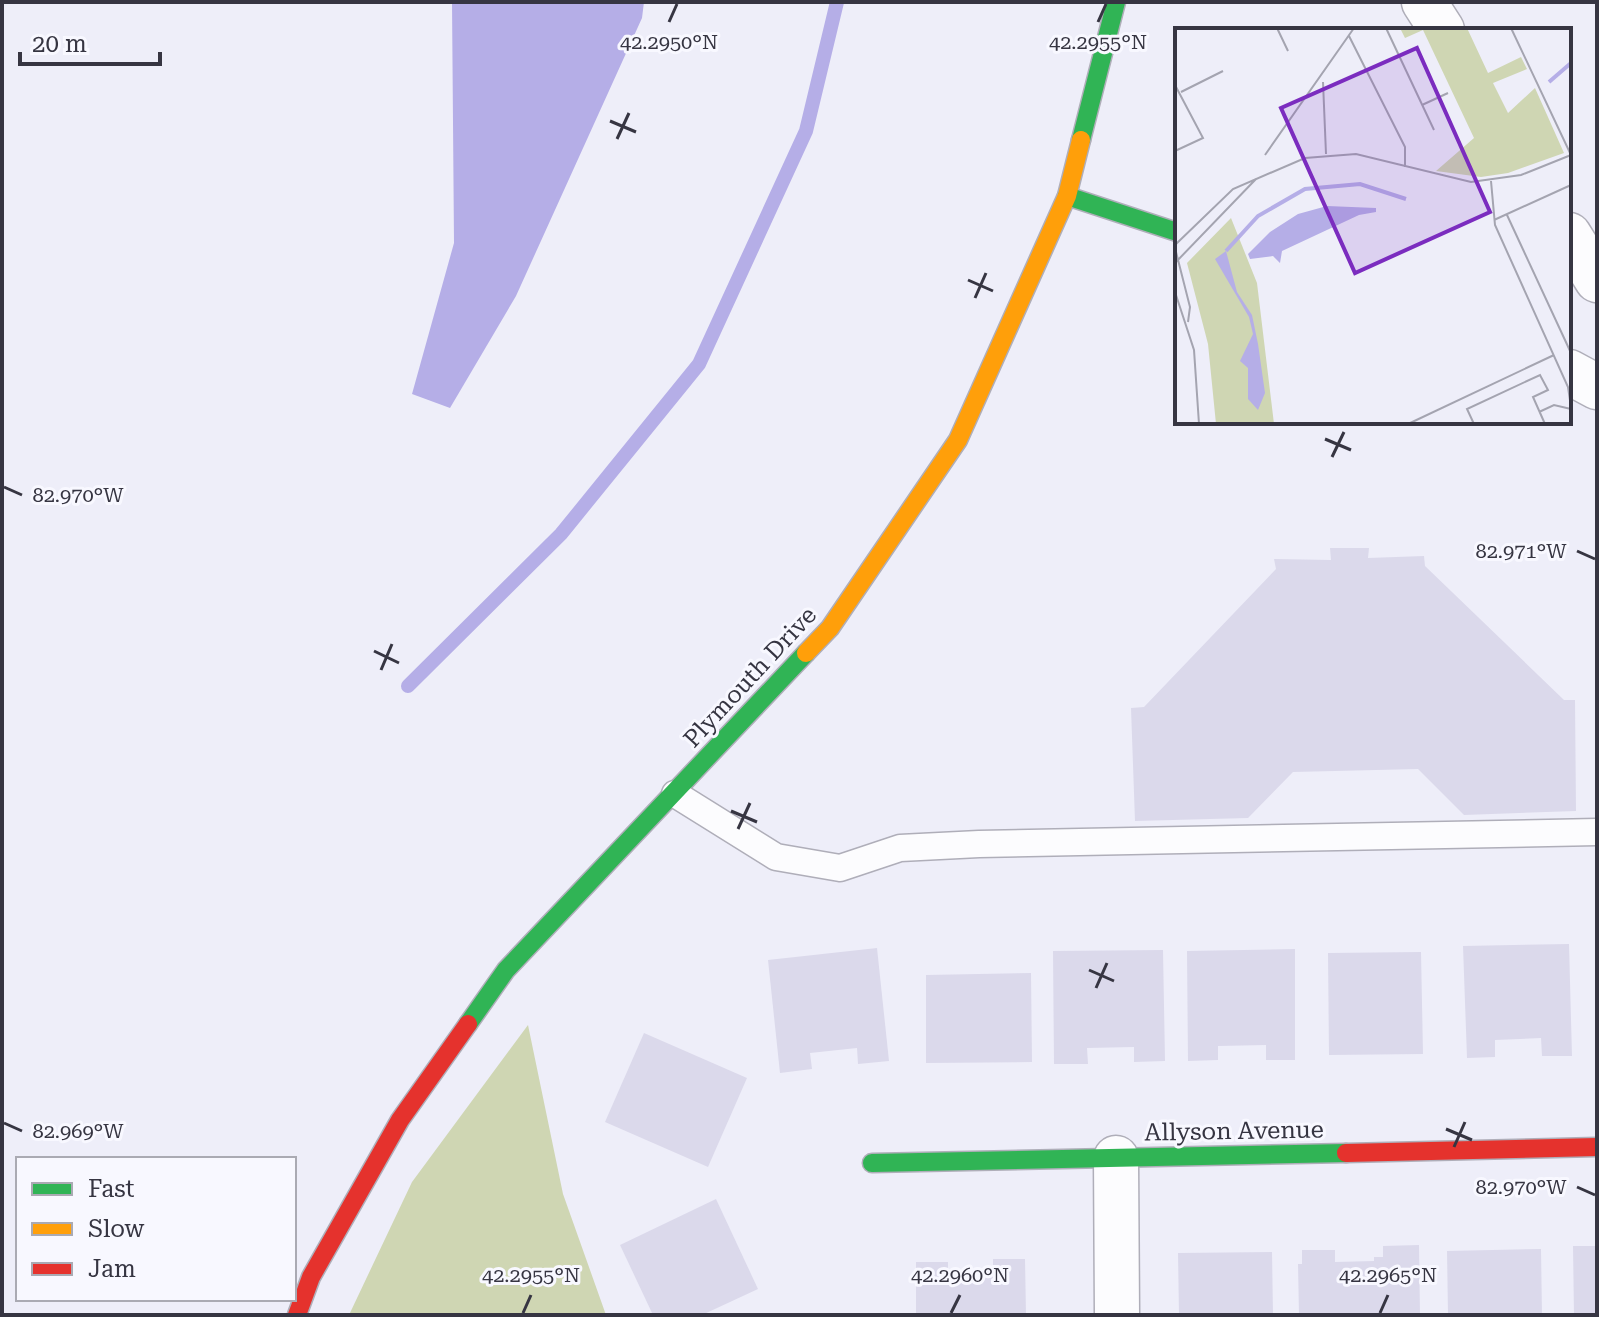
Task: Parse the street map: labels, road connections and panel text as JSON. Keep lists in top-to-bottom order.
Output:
{
  "streets": {
    "street": ["Plymouth Drive", "Allyson Avenue"]
  },
  "legend": ["Fast", "Slow", "Jam"],
  "scale_bar": "20 m",
  "coordinates": [
    "42.2950°N",
    "42.2955°N",
    "82.970°W",
    "82.971°W",
    "82.969°W",
    "42.2960°N",
    "42.2965°N"
  ]
}
